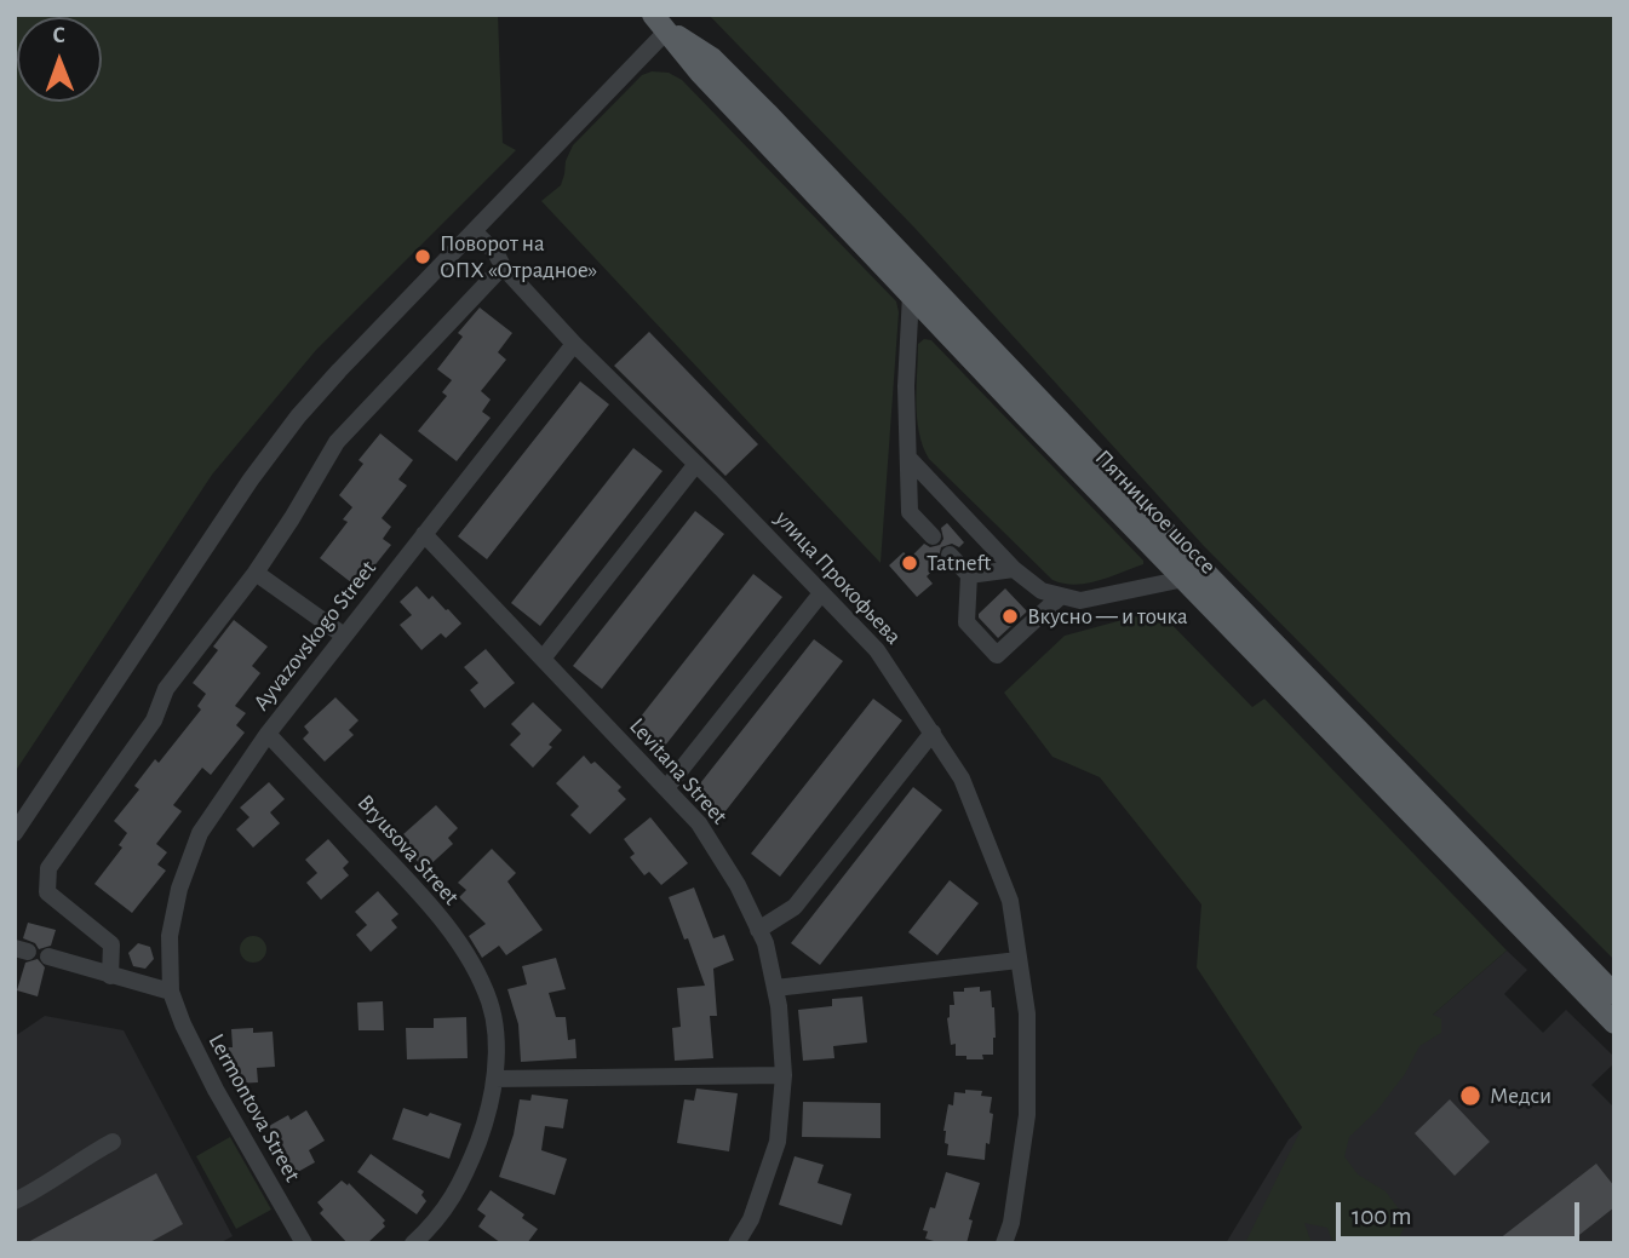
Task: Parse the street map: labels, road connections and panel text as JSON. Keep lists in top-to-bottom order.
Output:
{
  "streets": {
    "main road": ["Пятницкое шоссе"],
    "street": [
      "улица Прокофьева",
      "Ayvazovskogo Street",
      "Levitana Street",
      "Bryusova Street",
      "Lermontova Street"
    ]
  },
  "crossings": [
    ["улица Прокофьева", "Ayvazovskogo Street"],
    ["Ayvazovskogo Street", "Levitana Street"],
    ["Ayvazovskogo Street", "Bryusova Street"],
    ["Ayvazovskogo Street", "Lermontova Street"]
  ],
  "places": [
    "Поворот на ОПХ «Отрадное»",
    "Tatneft",
    "Вкусно — и точка",
    "Медси"
  ],
  "scale_bar": "100 m",
  "north": "top"
}
